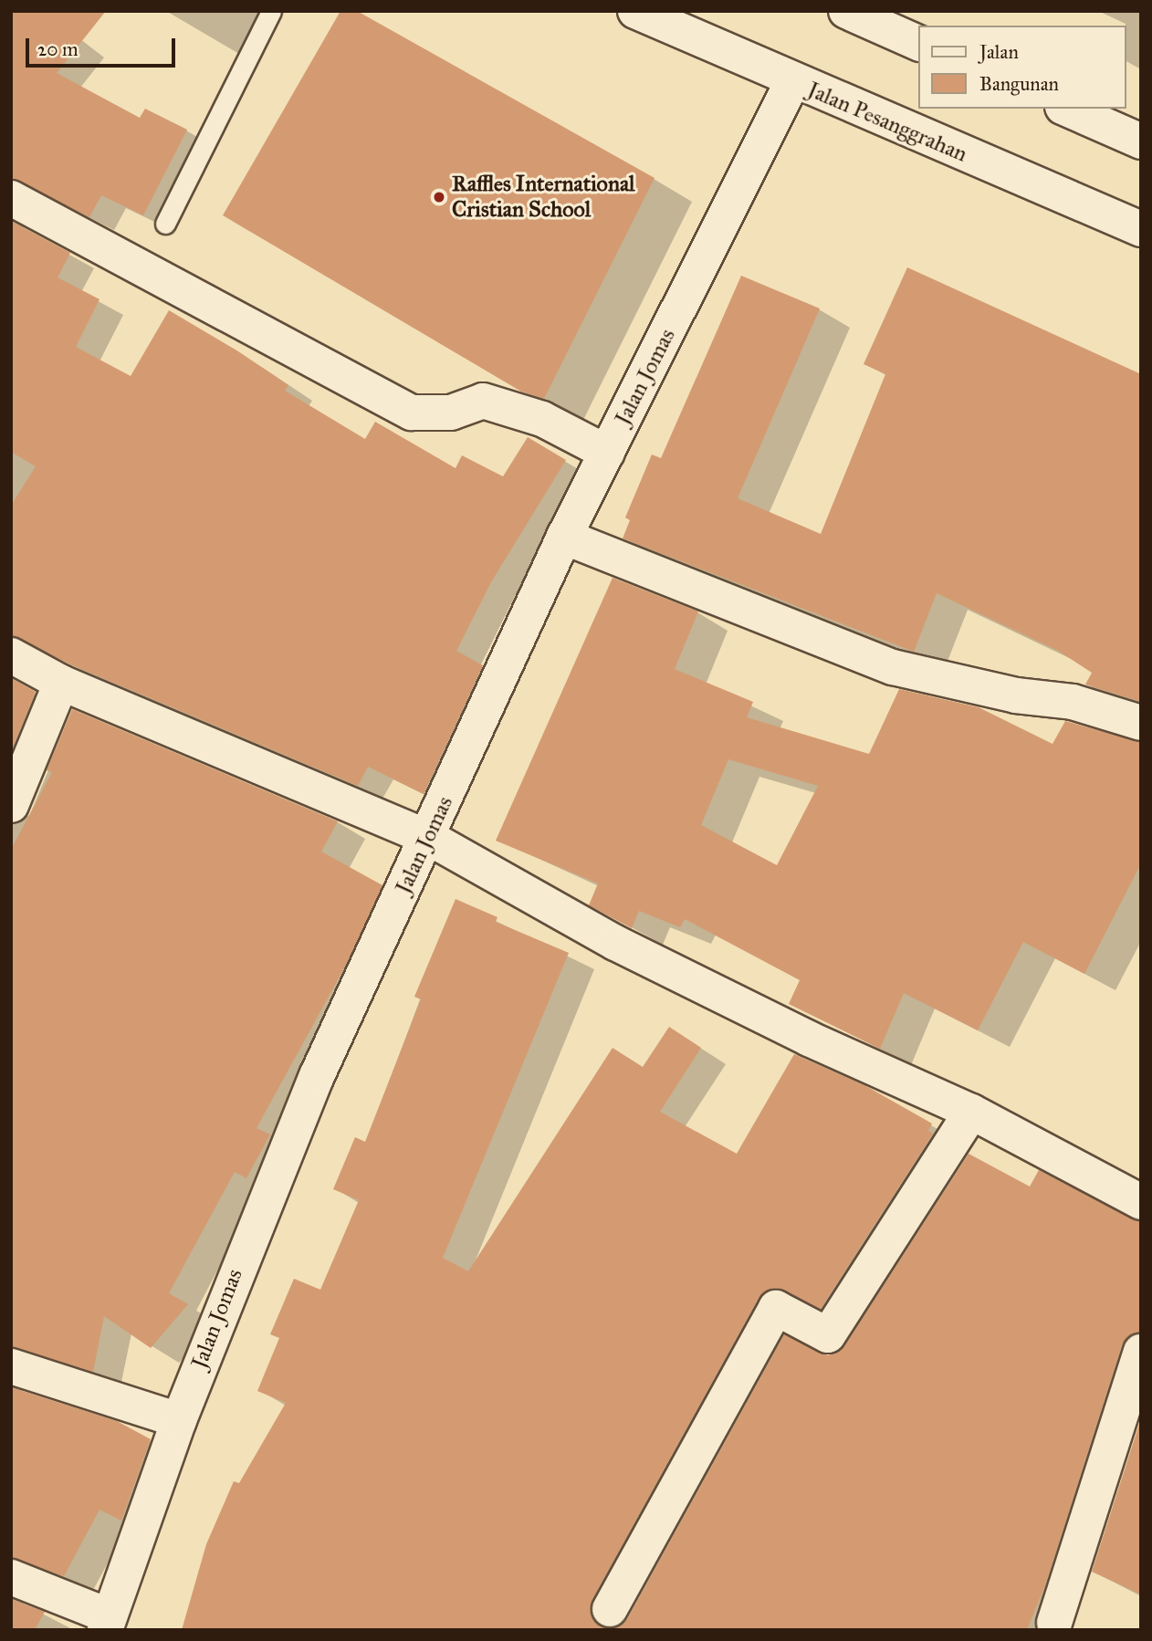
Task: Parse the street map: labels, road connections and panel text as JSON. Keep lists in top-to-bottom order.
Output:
{
  "streets": {
    "street": ["Jalan Pesanggrahan", "Jalan Jomas"]
  },
  "crossings": [
    ["Jalan Pesanggrahan", "Jalan Jomas"]
  ],
  "places": ["Raffles International Cristian School"],
  "legend": ["Jalan", "Bangunan"],
  "scale_bar": "20 m"
}
